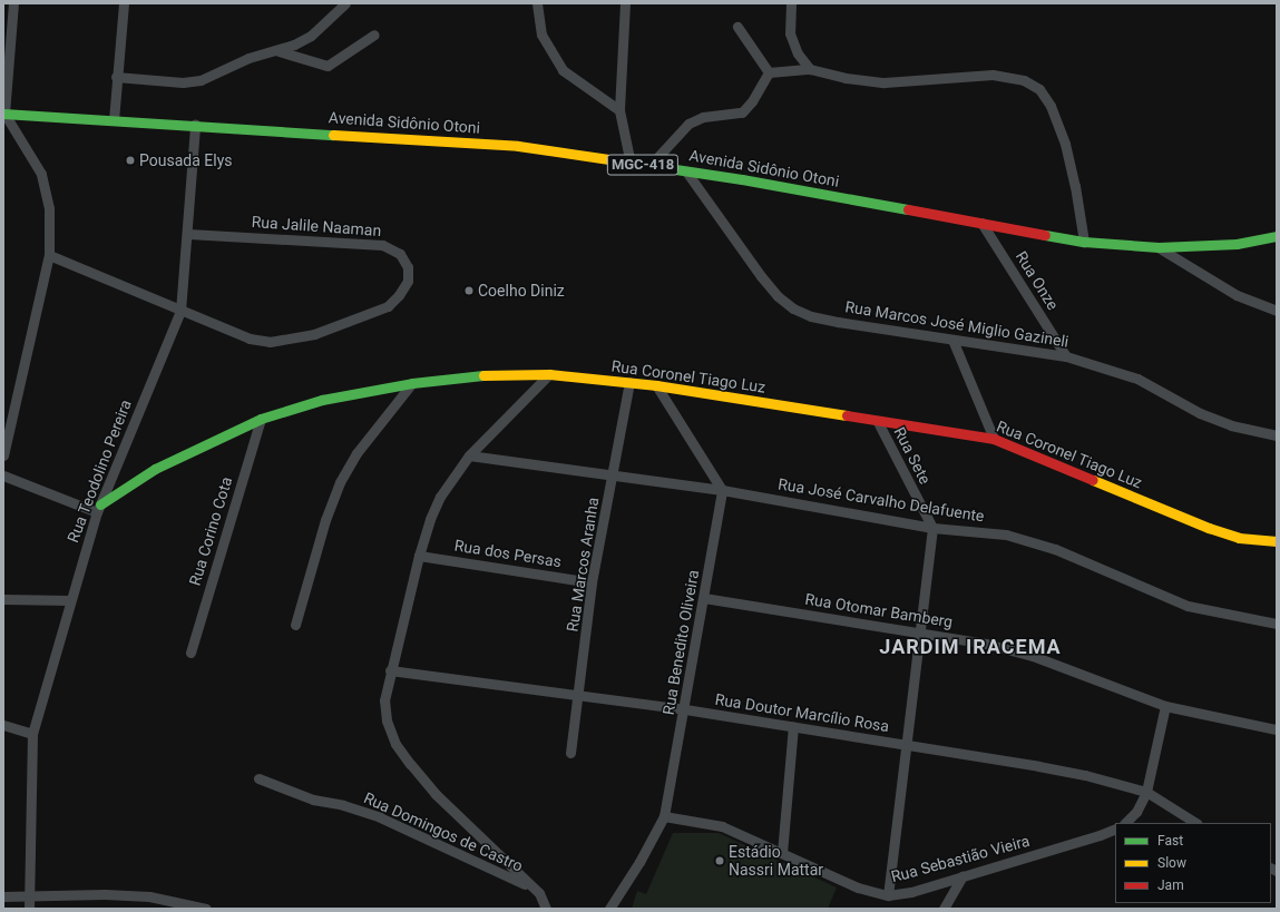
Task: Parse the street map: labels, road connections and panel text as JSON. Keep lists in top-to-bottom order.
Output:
{
  "streets": {
    "main road": ["Avenida Sidônio Otoni", "MGC-418", "Rua Coronel Tiago Luz"],
    "street": [
      "Rua Jalile Naaman",
      "Rua Onze",
      "Rua Marcos José Miglio Gazineli",
      "Rua Sete",
      "Rua Teodolino Pereira",
      "Rua José Carvalho Delafuente",
      "Rua Corino Cota",
      "Rua dos Persas",
      "Rua Marcos Aranha",
      "Rua Otomar Bamberg",
      "Rua Benedito Oliveira",
      "Rua Doutor Marcílio Rosa",
      "Rua Domingos de Castro",
      "Rua Sebastião Vieira"
    ]
  },
  "crossings": [
    ["Avenida Sidônio Otoni", "Rua Onze"],
    ["Avenida Sidônio Otoni", "Rua Marcos José Miglio Gazineli"],
    ["Avenida Sidônio Otoni", "Rua Teodolino Pereira"],
    ["Rua Jalile Naaman", "Rua Teodolino Pereira"],
    ["Rua Onze", "Rua Marcos José Miglio Gazineli"],
    ["Rua Coronel Tiago Luz", "Rua Sete"],
    ["Rua Coronel Tiago Luz", "Rua Teodolino Pereira"],
    ["Rua Coronel Tiago Luz", "Rua Corino Cota"],
    ["Rua Coronel Tiago Luz", "Rua Marcos Aranha"],
    ["Rua Sete", "Rua José Carvalho Delafuente"],
    ["Rua José Carvalho Delafuente", "Rua Marcos Aranha"],
    ["Rua José Carvalho Delafuente", "Rua Benedito Oliveira"],
    ["Rua dos Persas", "Rua Marcos Aranha"],
    ["Rua Marcos Aranha", "Rua Doutor Marcílio Rosa"],
    ["Rua Otomar Bamberg", "Rua Benedito Oliveira"],
    ["Rua Benedito Oliveira", "Rua Doutor Marcílio Rosa"],
    ["Rua Benedito Oliveira", "Rua Sebastião Vieira"]
  ],
  "districts": ["JARDIM IRACEMA"],
  "places": ["Pousada Elys", "Coelho Diniz", "Estádio Nassri Mattar"],
  "legend": ["Fast", "Slow", "Jam"]
}
